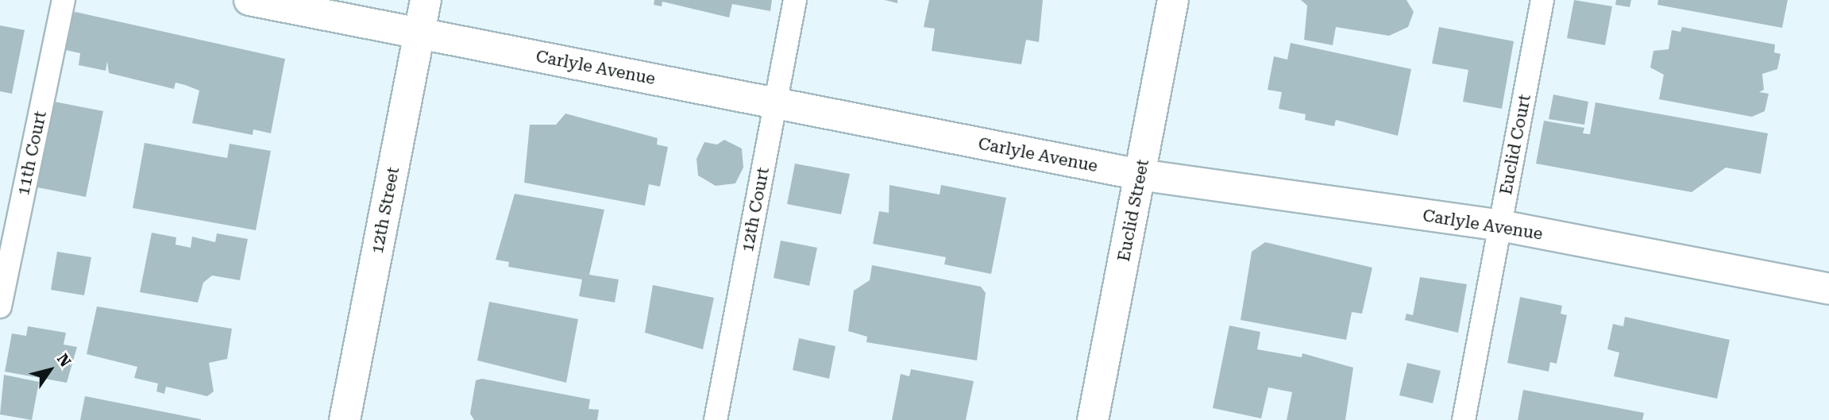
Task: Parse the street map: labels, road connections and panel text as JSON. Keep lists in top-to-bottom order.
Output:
{
  "streets": {
    "street": ["Carlyle Avenue", "12th Street", "Euclid Street"],
    "lane": ["Euclid Court", "11th Court", "12th Court"]
  },
  "crossings": [
    ["Carlyle Avenue", "Euclid Court"],
    ["Carlyle Avenue", "12th Court"],
    ["Carlyle Avenue", "12th Street"],
    ["Carlyle Avenue", "Euclid Street"]
  ],
  "north": "top right"
}
